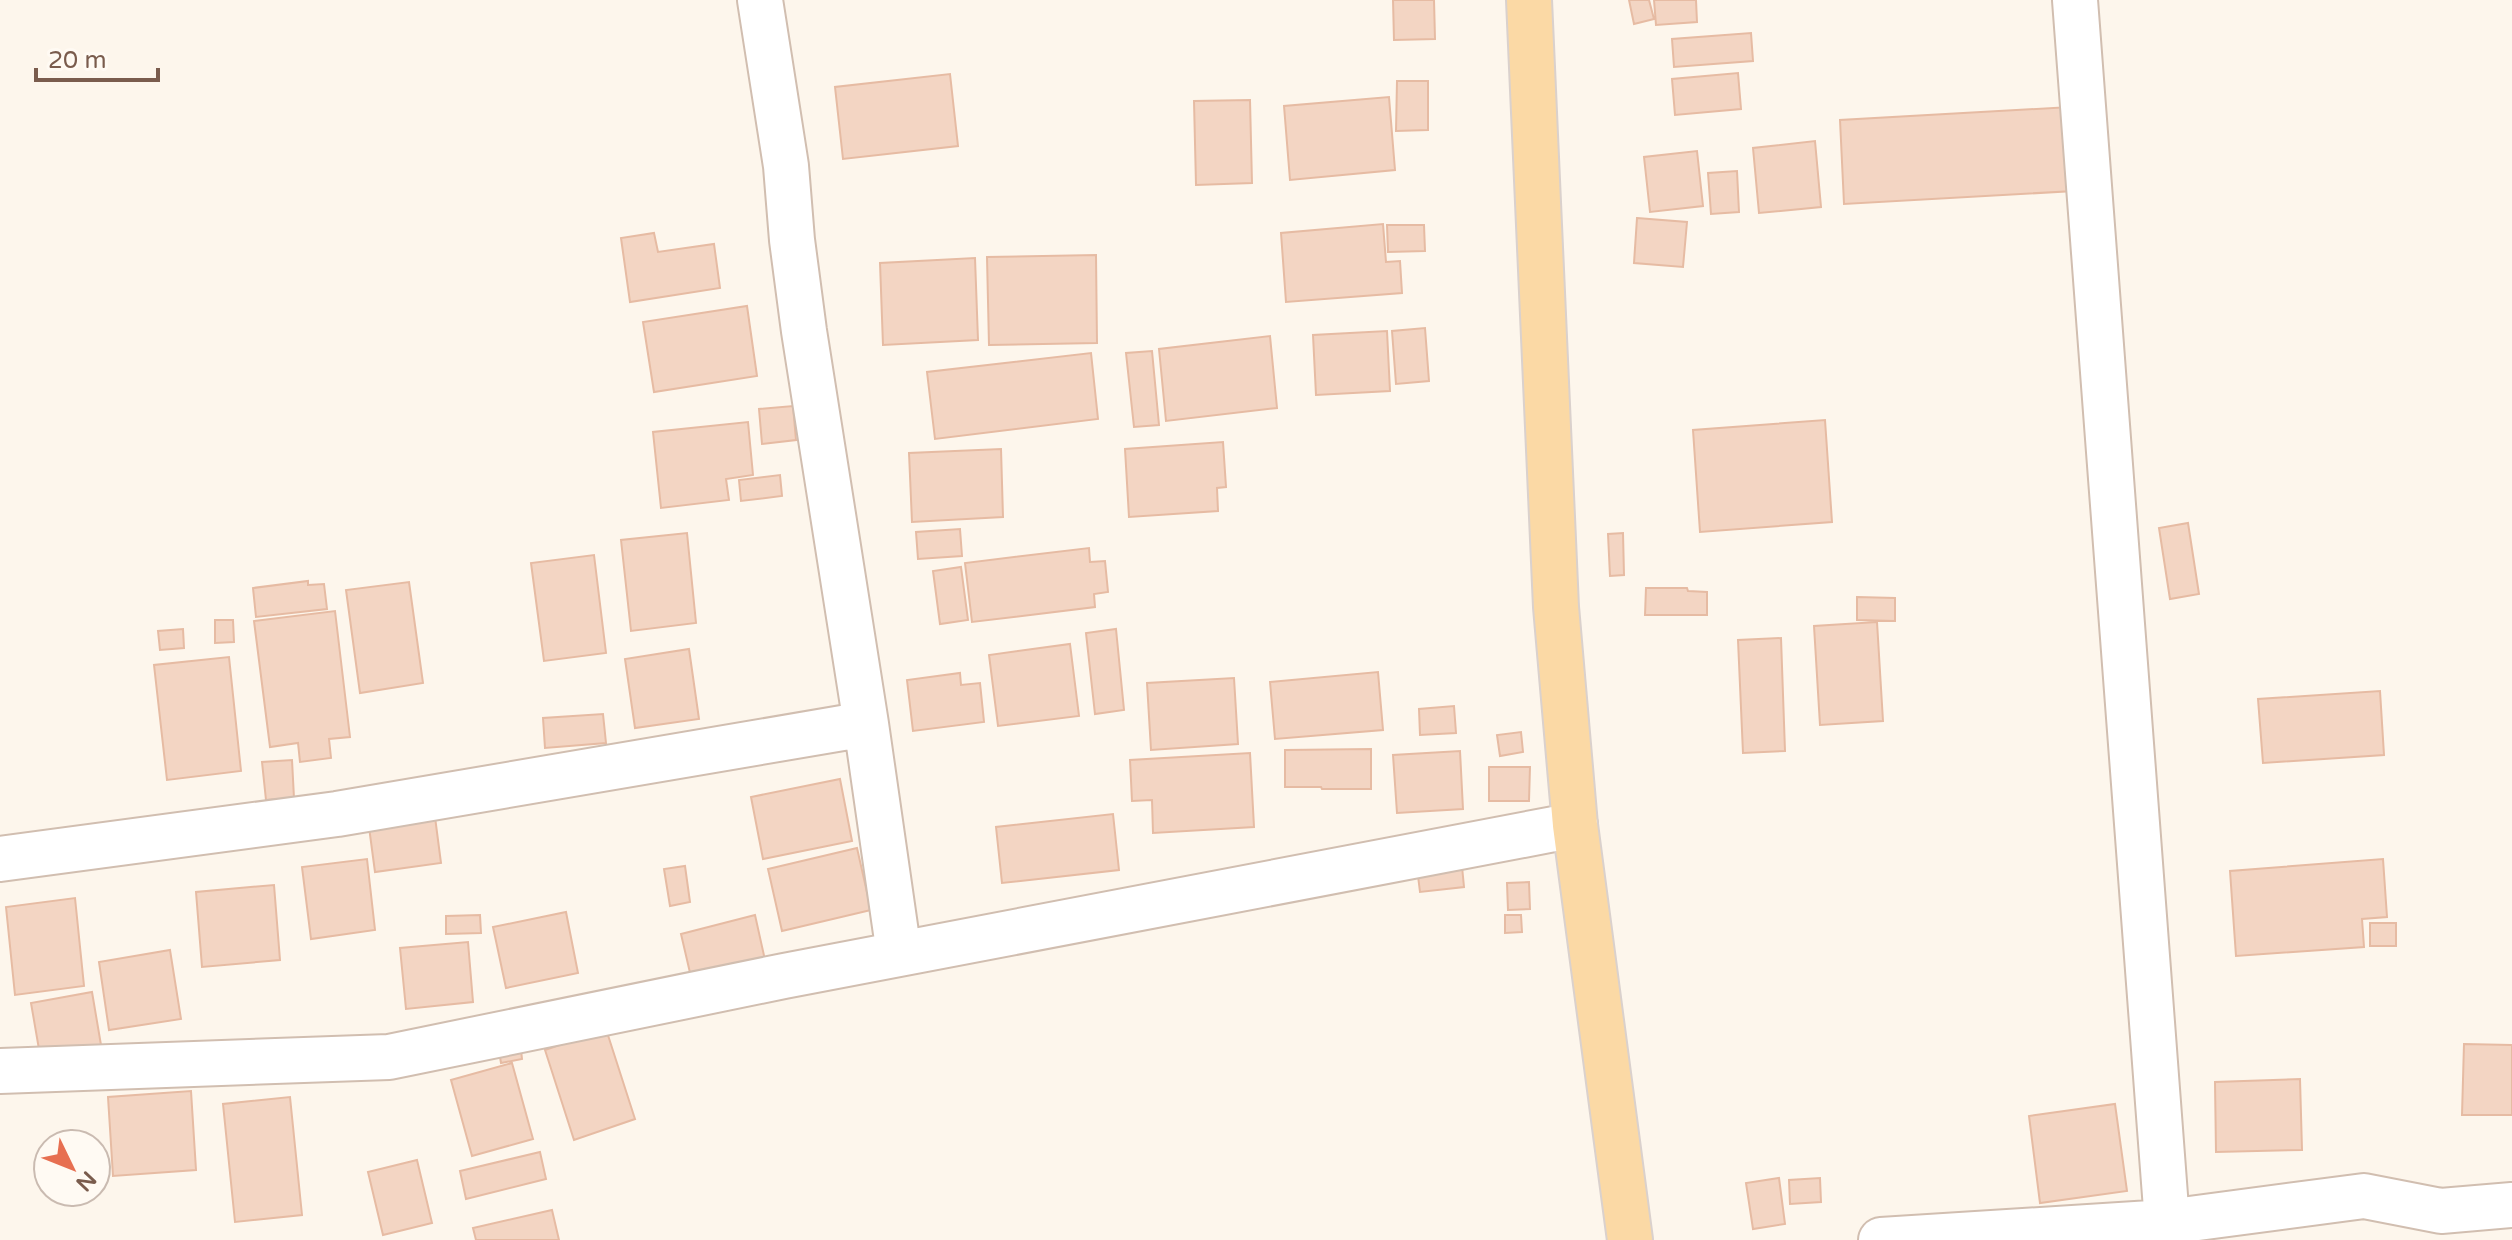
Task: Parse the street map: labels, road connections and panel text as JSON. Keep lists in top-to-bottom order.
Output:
{
  "scale_bar": "20 m",
  "north": "bottom right"
}
